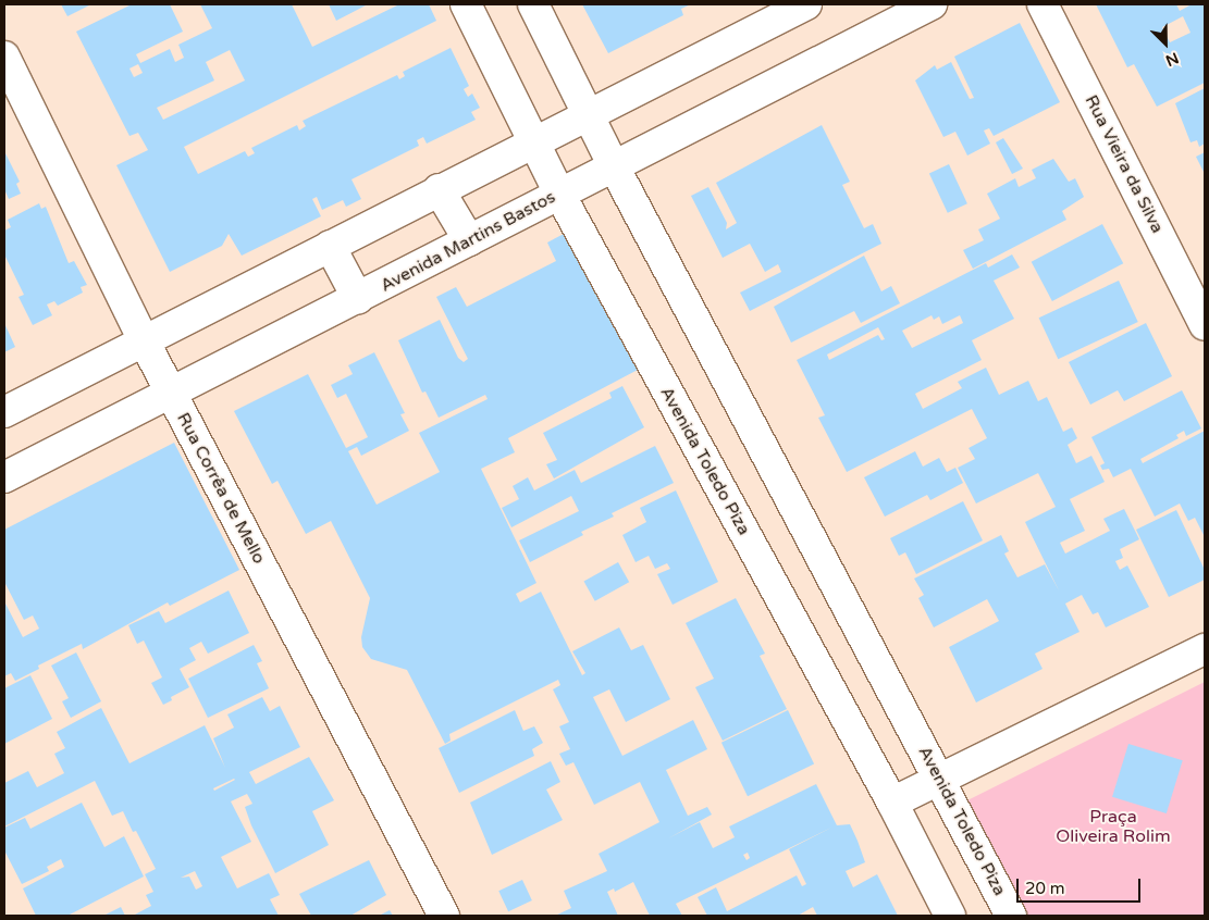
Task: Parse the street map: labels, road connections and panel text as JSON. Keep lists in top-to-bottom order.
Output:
{
  "streets": {
    "street": [
      "Rua Vieira da Silva",
      "Avenida Martins Bastos",
      "Avenida Toledo Piza",
      "Rua Corrêa de Mello"
    ]
  },
  "crossings": [
    ["Avenida Martins Bastos", "Avenida Toledo Piza"],
    ["Avenida Martins Bastos", "Rua Corrêa de Mello"]
  ],
  "parks": ["Praça Oliveira Rolim"],
  "scale_bar": "20 m",
  "north": "bottom right"
}
